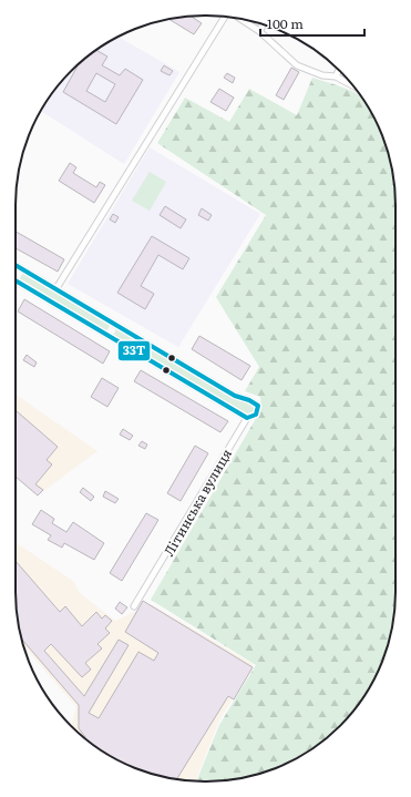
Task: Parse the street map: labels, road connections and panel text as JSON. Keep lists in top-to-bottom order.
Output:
{
  "streets": {
    "street": ["Літинська вулиця"]
  },
  "lines": ["transit line 33T"],
  "scale_bar": "100 m"
}
